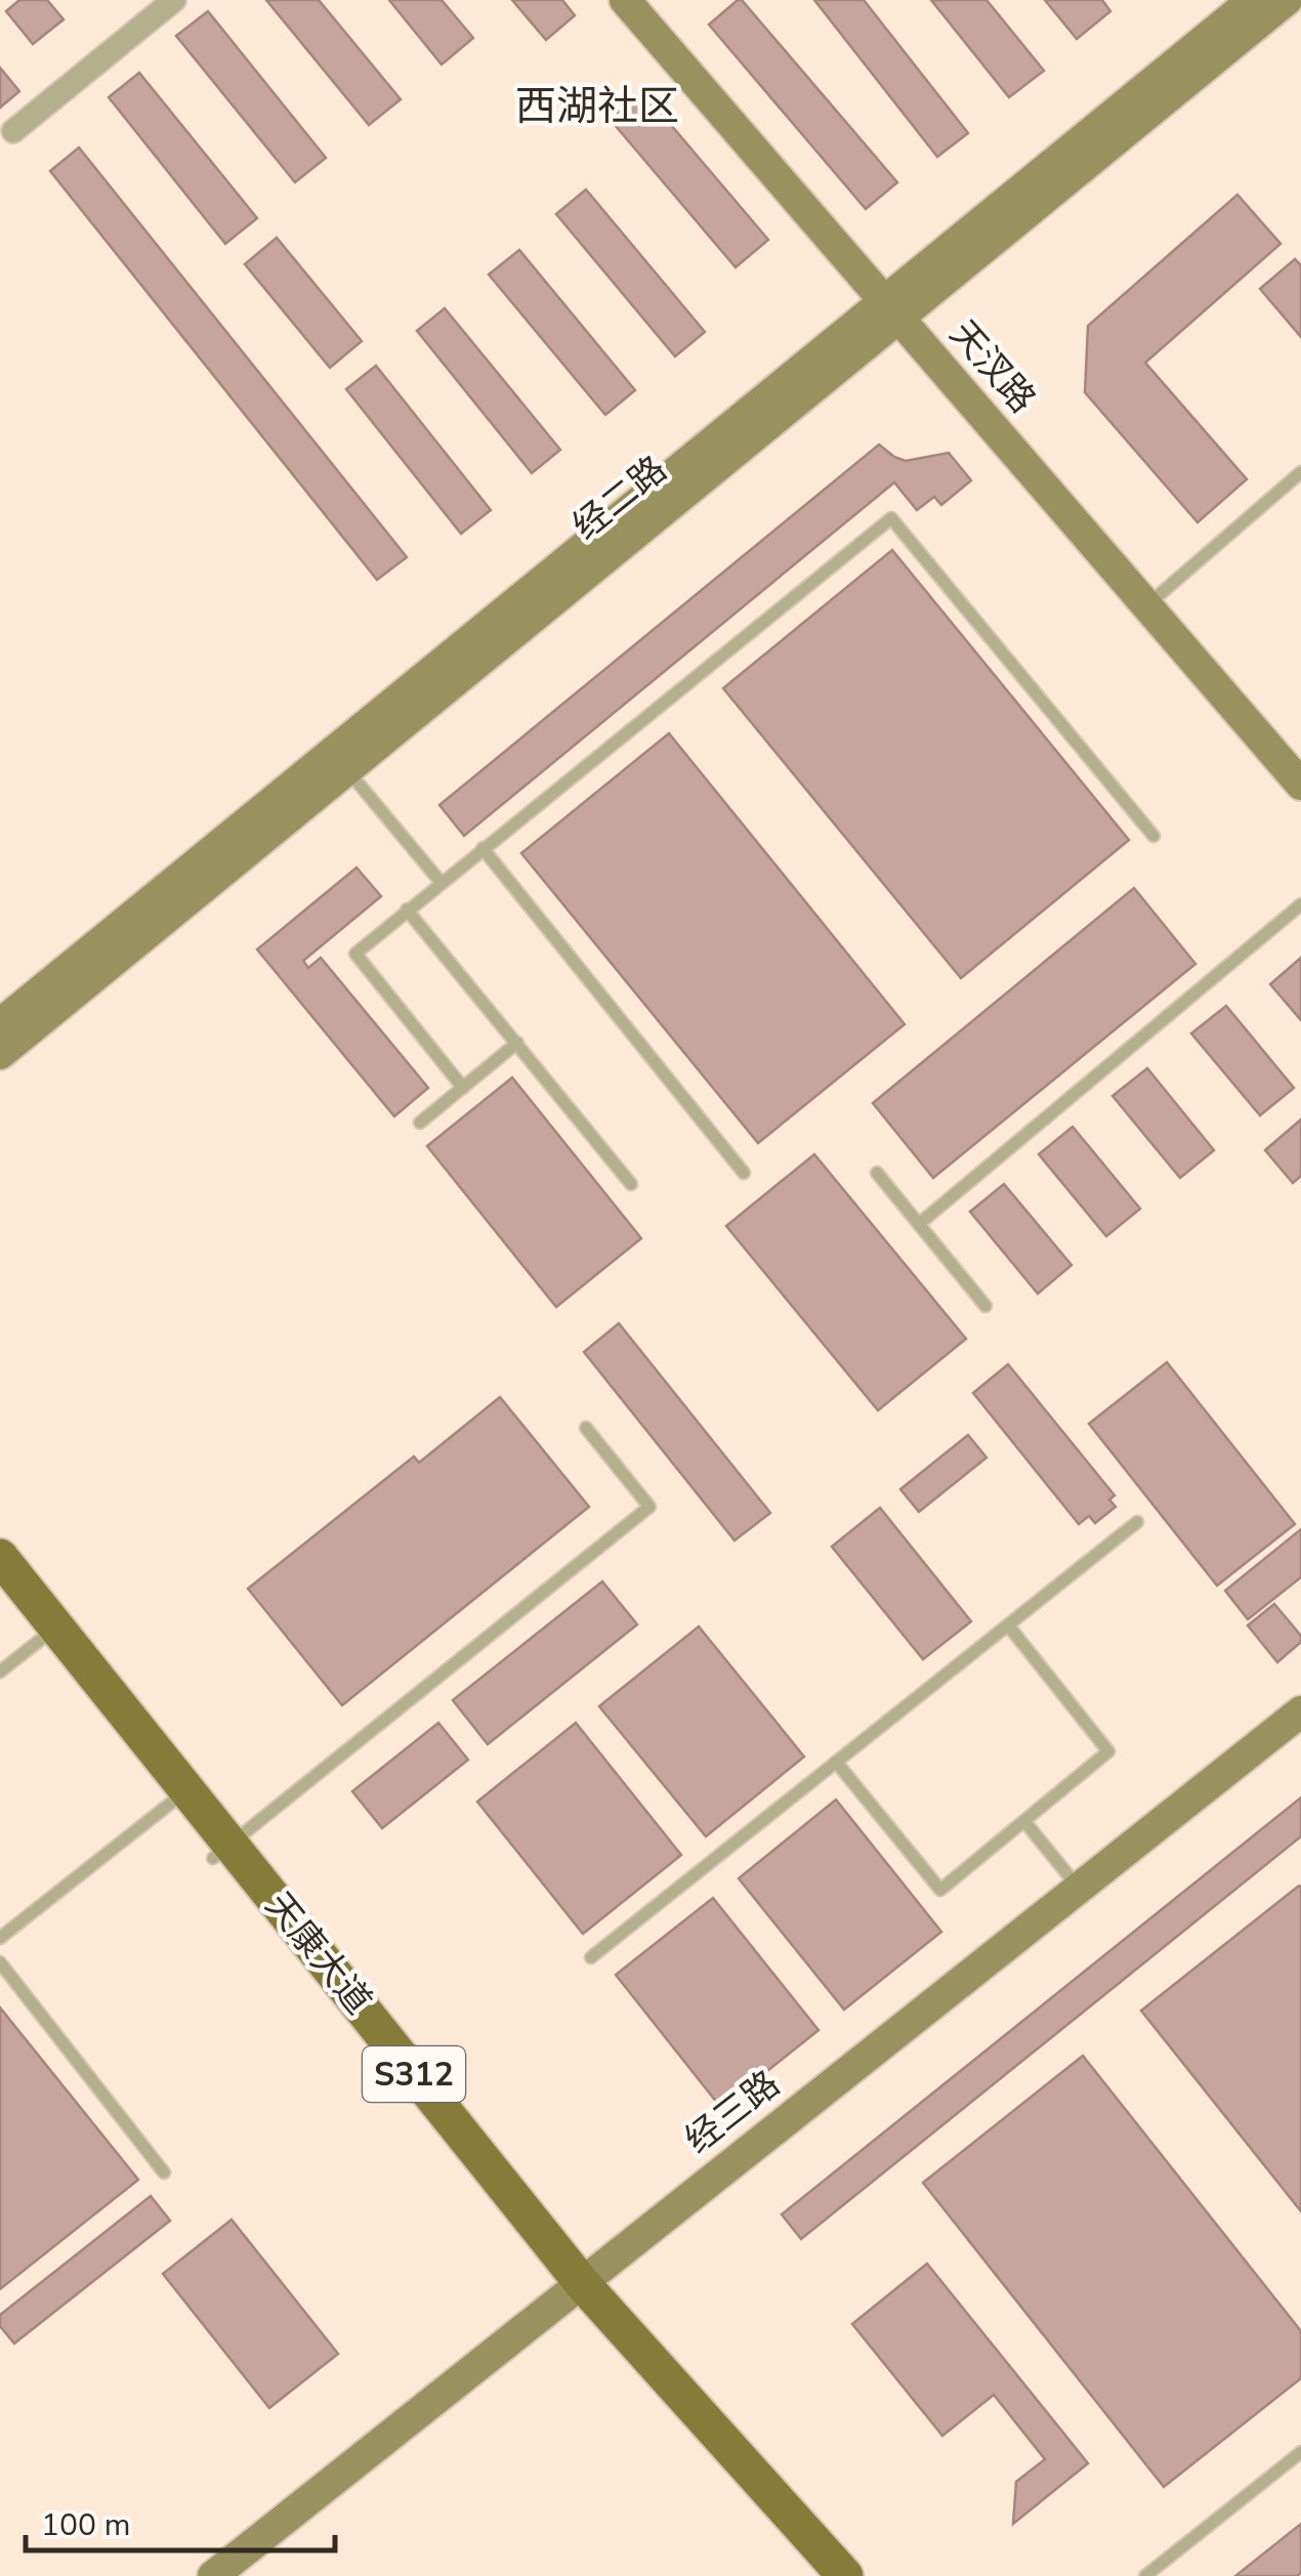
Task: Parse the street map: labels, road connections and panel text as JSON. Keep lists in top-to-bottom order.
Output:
{
  "streets": {
    "main road": ["天康大道", "S312"],
    "street": ["天汊路", "经二路", "经三路"]
  },
  "crossings": [
    ["天汊路", "经二路"],
    ["天康大道", "经三路"]
  ],
  "districts": ["西湖社区"],
  "scale_bar": "100 m"
}
